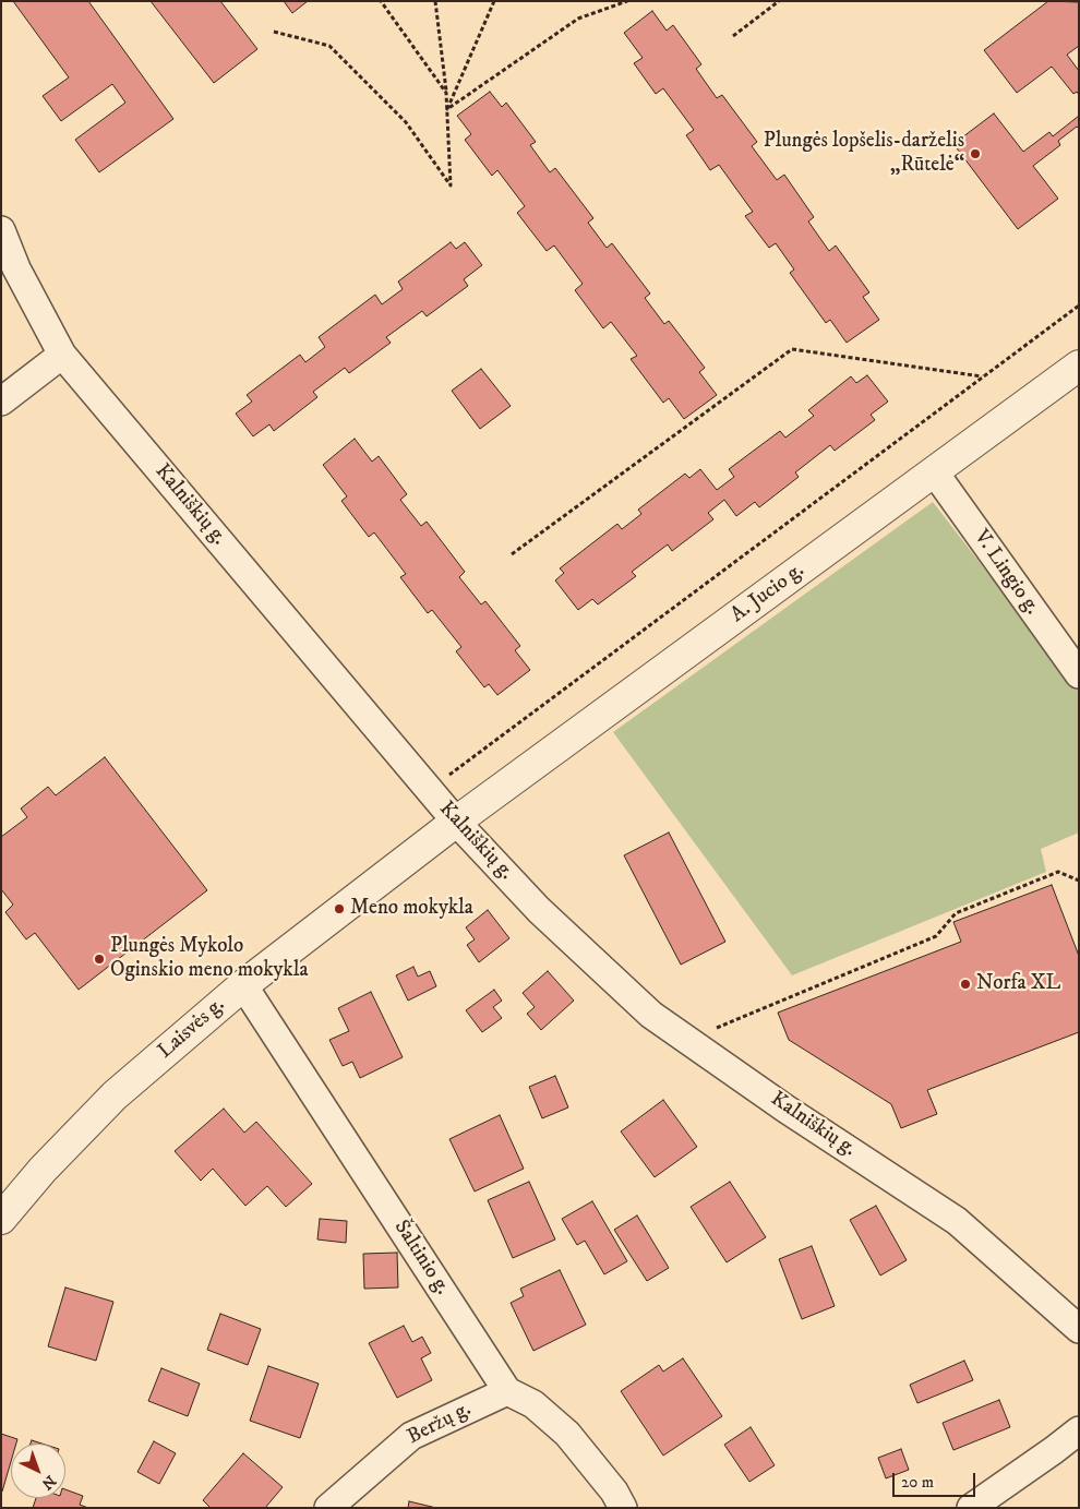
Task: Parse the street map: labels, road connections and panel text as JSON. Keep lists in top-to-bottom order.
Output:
{
  "streets": {
    "street": [
      "Kalniškių g.",
      "V. Lingio g.",
      "A. Jucio g.",
      "Laisvės g.",
      "Šaltinio g.",
      "Beržų g."
    ]
  },
  "crossings": [
    ["Kalniškių g.", "A. Jucio g."],
    ["Kalniškių g.", "Laisvės g."],
    ["V. Lingio g.", "A. Jucio g."],
    ["A. Jucio g.", "Laisvės g."],
    ["Laisvės g.", "Šaltinio g."],
    ["Šaltinio g.", "Beržų g."]
  ],
  "places": [
    "Plungės lopšelis-darželis „Rūtelė“",
    "Meno mokykla",
    "Plungės Mykolo Oginskio meno mokykla",
    "Norfa XL"
  ],
  "scale_bar": "20 m",
  "north": "bottom right"
}
